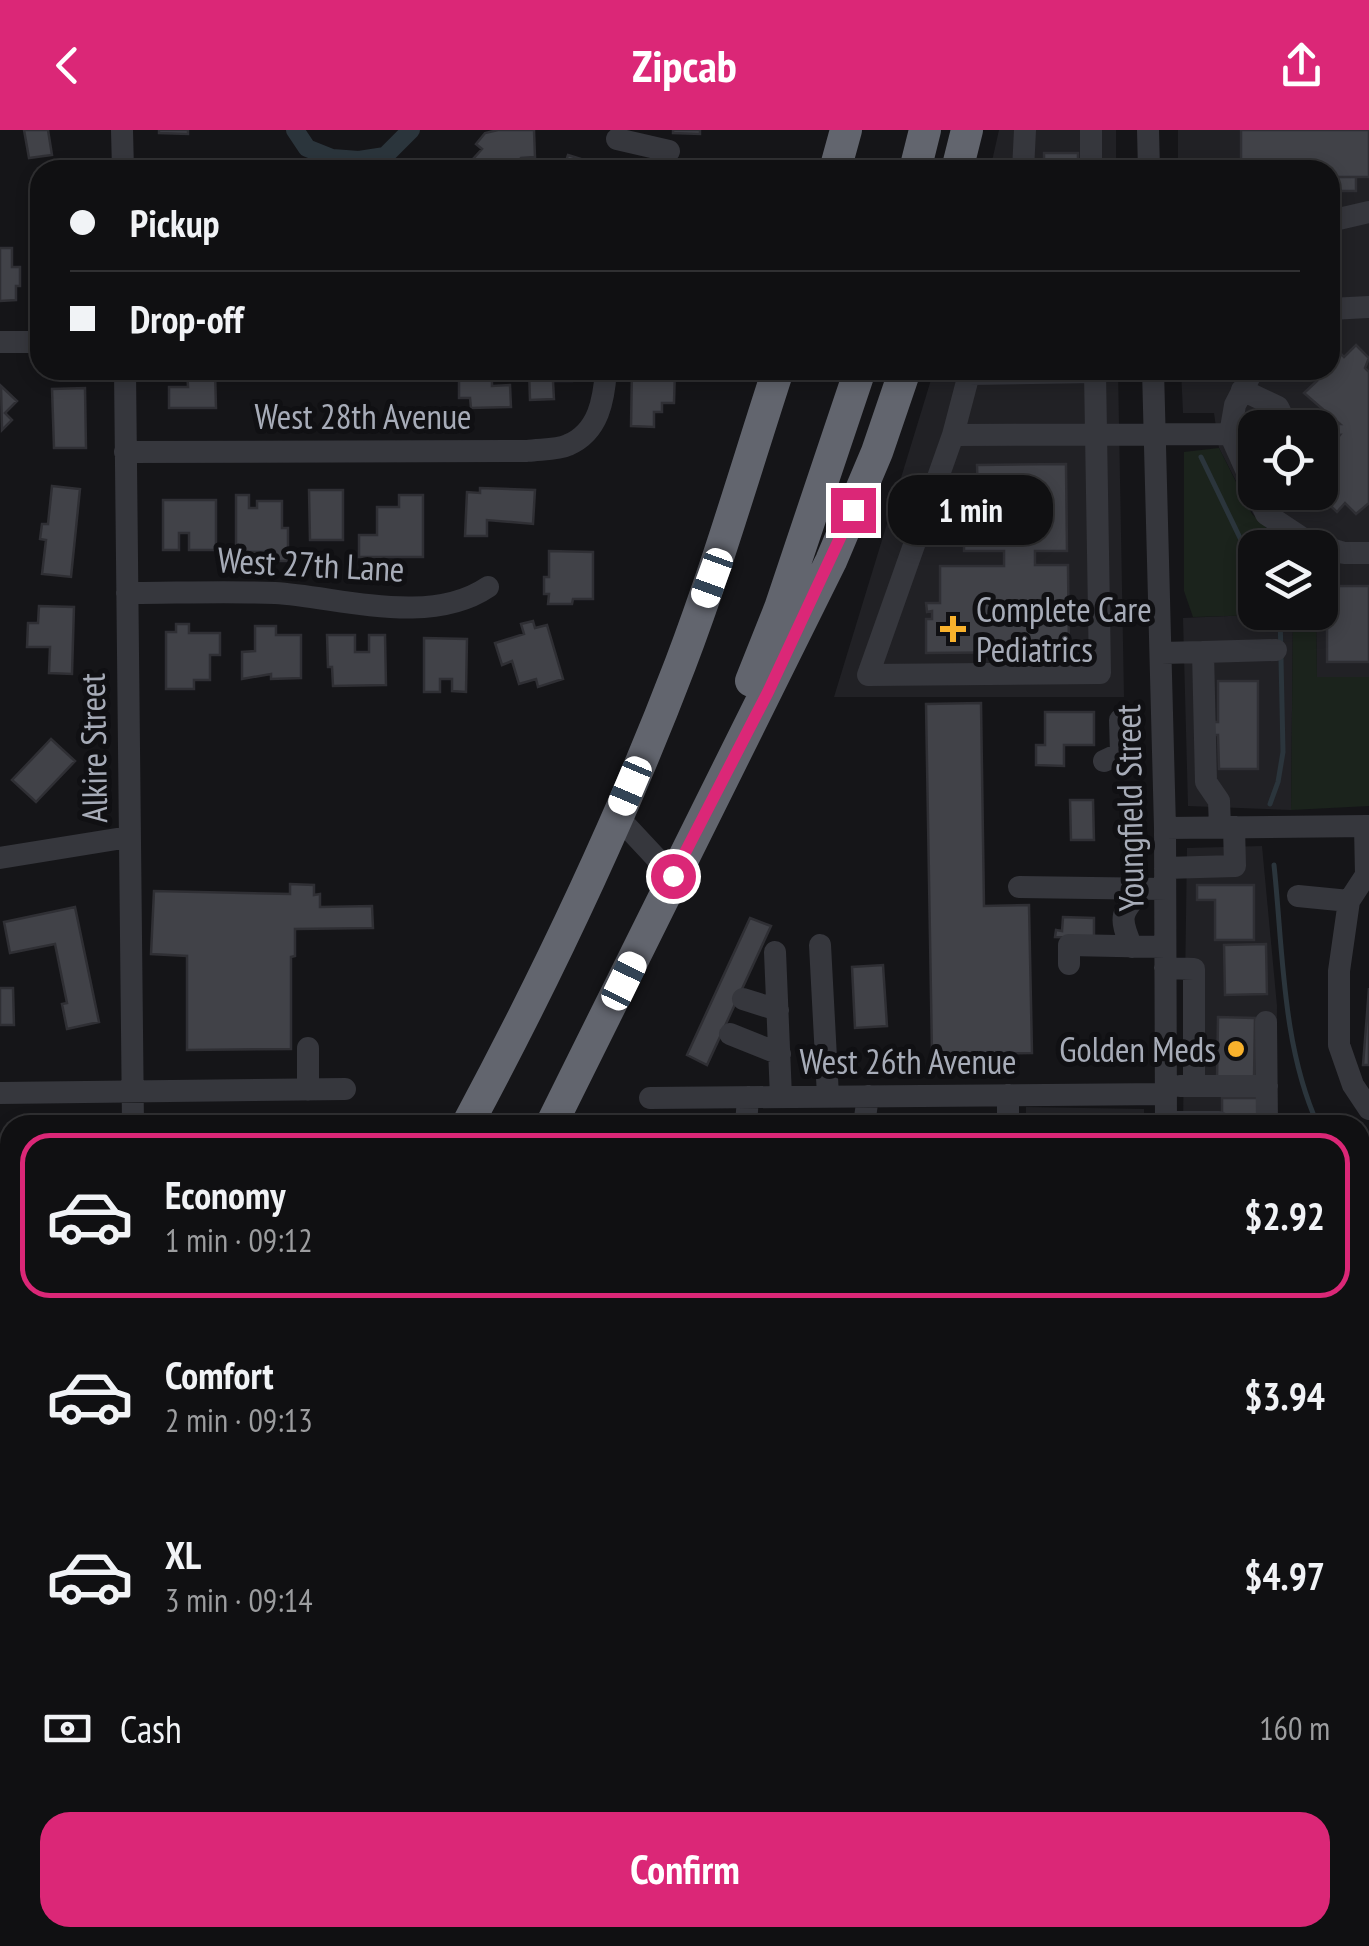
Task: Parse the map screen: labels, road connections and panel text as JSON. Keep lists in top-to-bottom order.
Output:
{
  "streets": {
    "street": [
      "West 28th Avenue",
      "West 27th Lane",
      "Alkire Street",
      "Youngfield Street",
      "West 26th Avenue"
    ]
  },
  "crossings": [
    ["West 28th Avenue", "Alkire Street"],
    ["West 27th Lane", "Alkire Street"],
    ["Youngfield Street", "West 26th Avenue"]
  ],
  "places": {
    "health": ["Complete Care Pediatrics"],
    "other": ["Golden Meds"]
  },
  "page": {
    "header": "Zipcab",
    "banner": ["Pickup", "Drop-off"],
    "bubble": "1 min",
    "list": [
      {
        "name": "Economy",
        "note": "1 min · 09:12",
        "value": "$2.92"
      },
      {
        "name": "Comfort",
        "note": "2 min · 09:13",
        "value": "$3.94"
      },
      {
        "name": "XL",
        "note": "3 min · 09:14",
        "value": "$4.97"
      }
    ],
    "pay": ["Cash", "160 m"],
    "buttons": "Confirm"
  }
}
